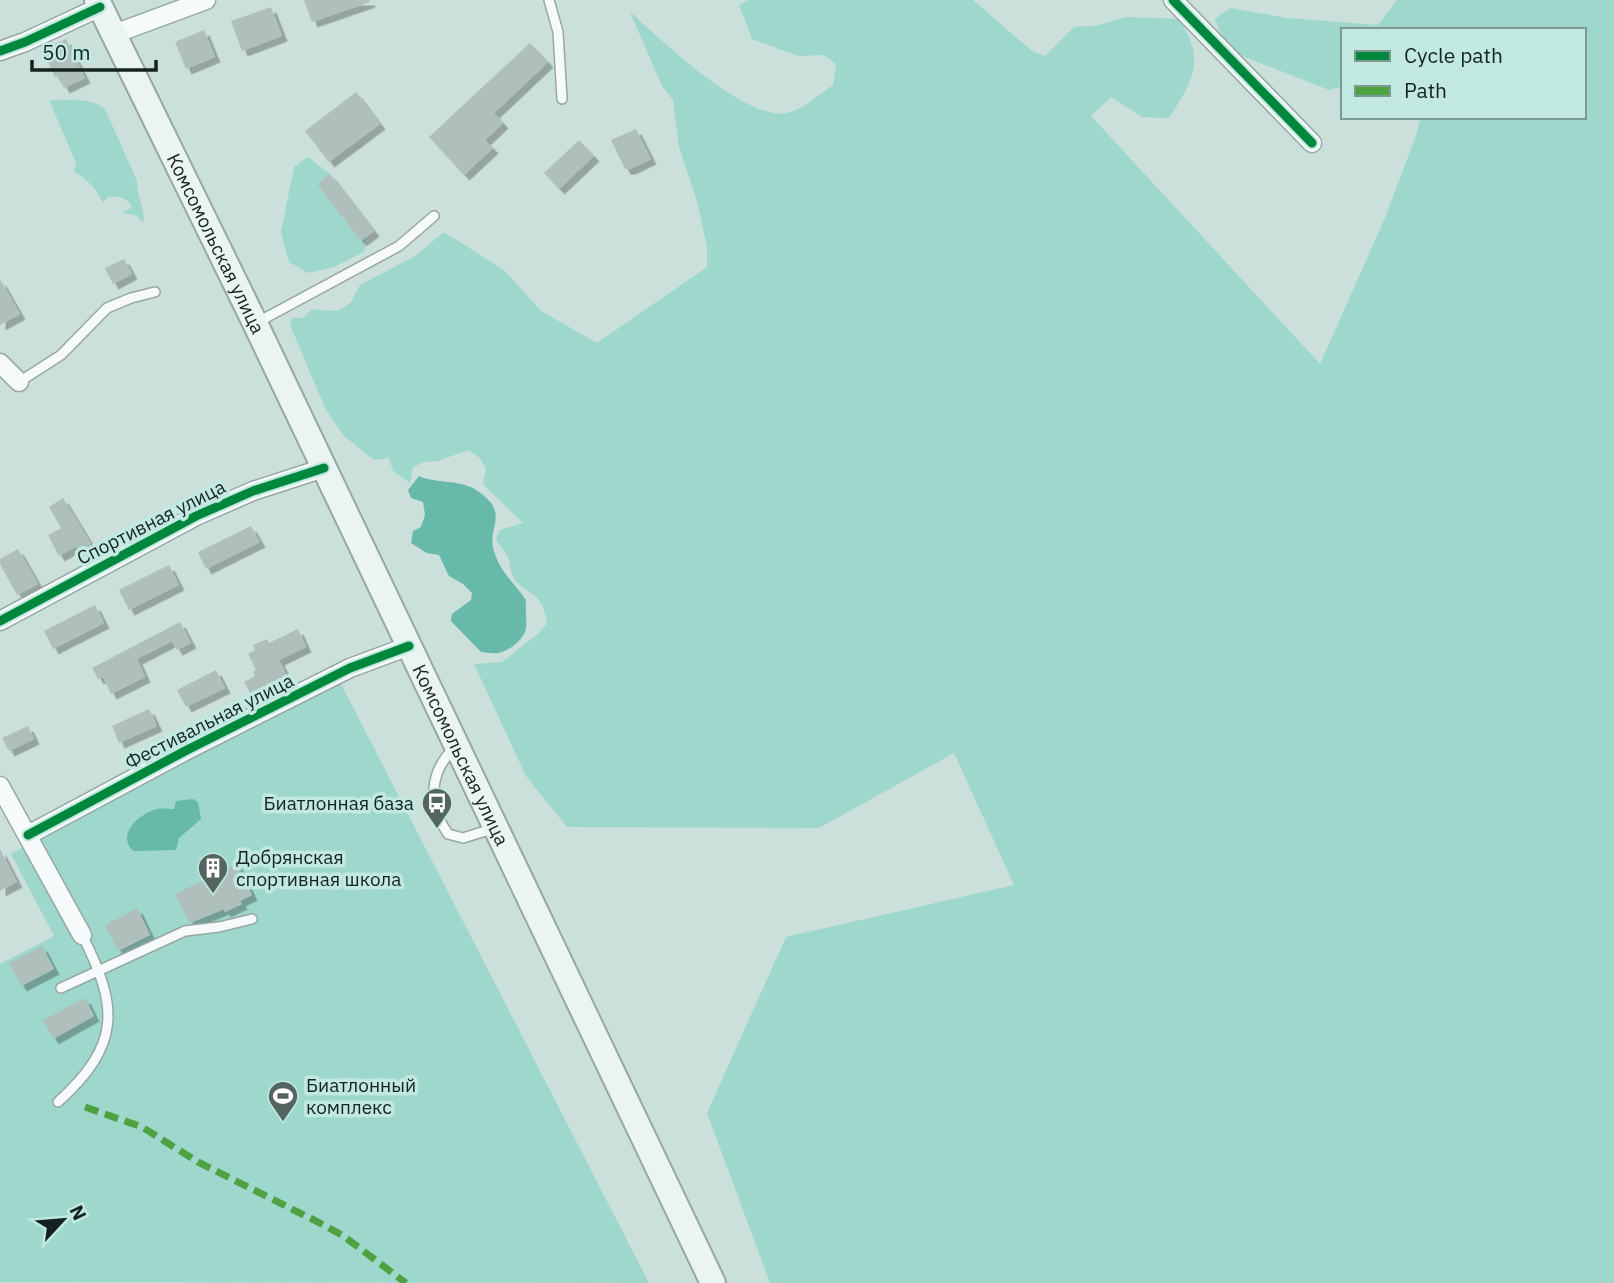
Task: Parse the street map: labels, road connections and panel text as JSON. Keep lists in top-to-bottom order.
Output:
{
  "streets": {
    "main road": ["Комсомольская улица"],
    "street": ["Спортивная улица", "Фестивальная улица"]
  },
  "crossings": [
    ["Комсомольская улица", "Спортивная улица"],
    ["Комсомольская улица", "Фестивальная улица"]
  ],
  "places": {
    "bus stop": ["Биатлонная база"],
    "building": ["Добрянская спортивная школа"],
    "sports": ["Биатлонный комплекс"]
  },
  "legend": ["Cycle path", "Path"],
  "scale_bar": "50 m",
  "north": "top right"
}
